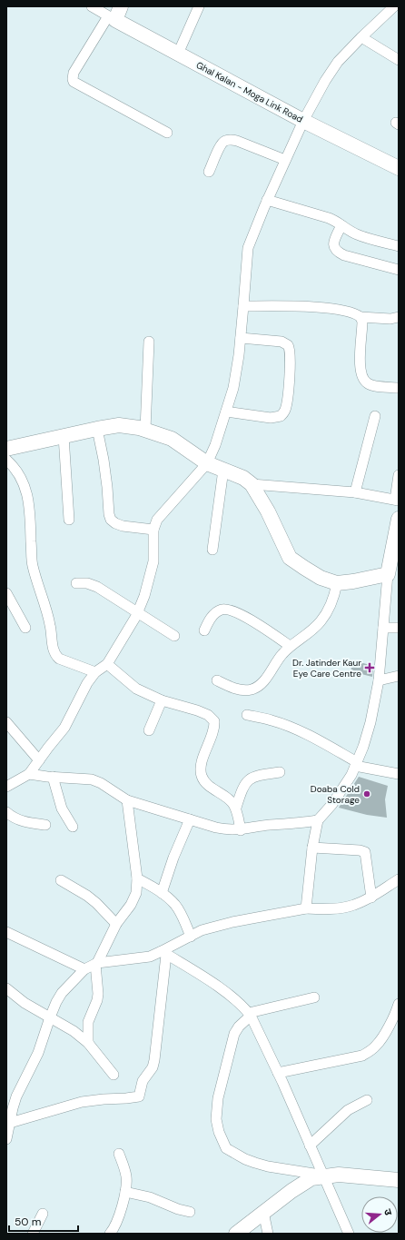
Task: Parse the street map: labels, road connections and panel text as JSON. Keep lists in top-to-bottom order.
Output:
{
  "streets": {
    "street": ["Ghal Kalan - Moga Link Road"]
  },
  "places": {
    "health": ["Dr. Jatinder Kaur Eye Care Centre"],
    "other": ["Doaba Cold Storage"]
  },
  "scale_bar": "50 m",
  "north": "right"
}
